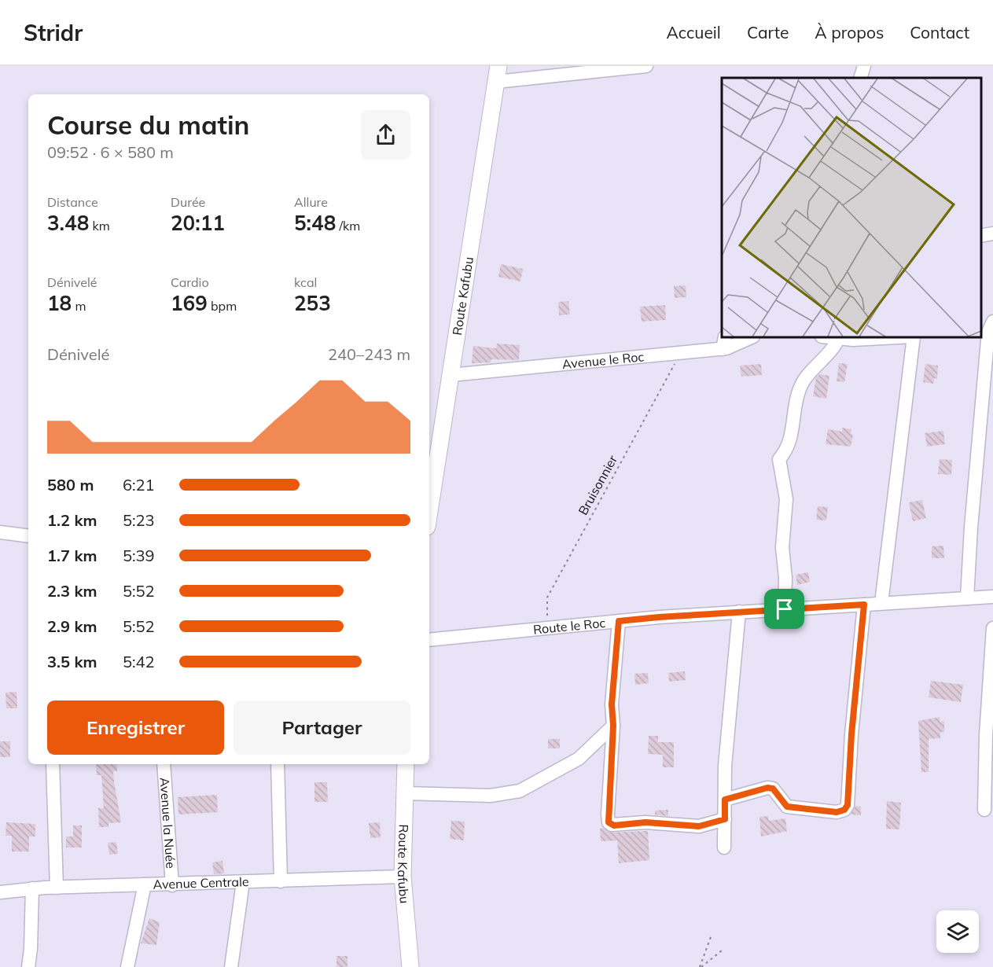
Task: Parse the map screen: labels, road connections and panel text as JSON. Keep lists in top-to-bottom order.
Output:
{
  "streets": {
    "main road": ["Route Kafubu"],
    "street": [
      "Avenue le Roc",
      "Route le Roc",
      "Avenue la Nuée",
      "Avenue Centrale"
    ],
    "path": ["Bruisonnier"]
  },
  "crossings": [
    ["Route Kafubu", "Avenue le Roc"],
    ["Route Kafubu", "Avenue Centrale"],
    ["Avenue le Roc", "Bruisonnier"],
    ["Bruisonnier", "Route le Roc"],
    ["Avenue la Nuée", "Avenue Centrale"]
  ],
  "page": {
    "header": "Stridr",
    "nav": [
      "Accueil",
      "Carte",
      "À propos",
      "Contact"
    ],
    "heading": ["Course du matin", "09:52 · 6 × 580 m"],
    "stats": [
      ["Distance", "3.48 km"],
      ["Durée", "20:11"],
      ["Allure", "5:48 /km"],
      ["Dénivelé", "18 m"],
      ["Cardio", "169 bpm"],
      ["kcal", "253"]
    ],
    "chart": ["Dénivelé", "240–243 m"],
    "list": [
      {
        "name": "580 m",
        "note": "6:21"
      },
      {
        "name": "1.2 km",
        "note": "5:23"
      },
      {
        "name": "1.7 km",
        "note": "5:39"
      },
      {
        "name": "2.3 km",
        "note": "5:52"
      },
      {
        "name": "2.9 km",
        "note": "5:52"
      },
      {
        "name": "3.5 km",
        "note": "5:42"
      }
    ],
    "buttons": ["Enregistrer", "Partager"]
  }
}
